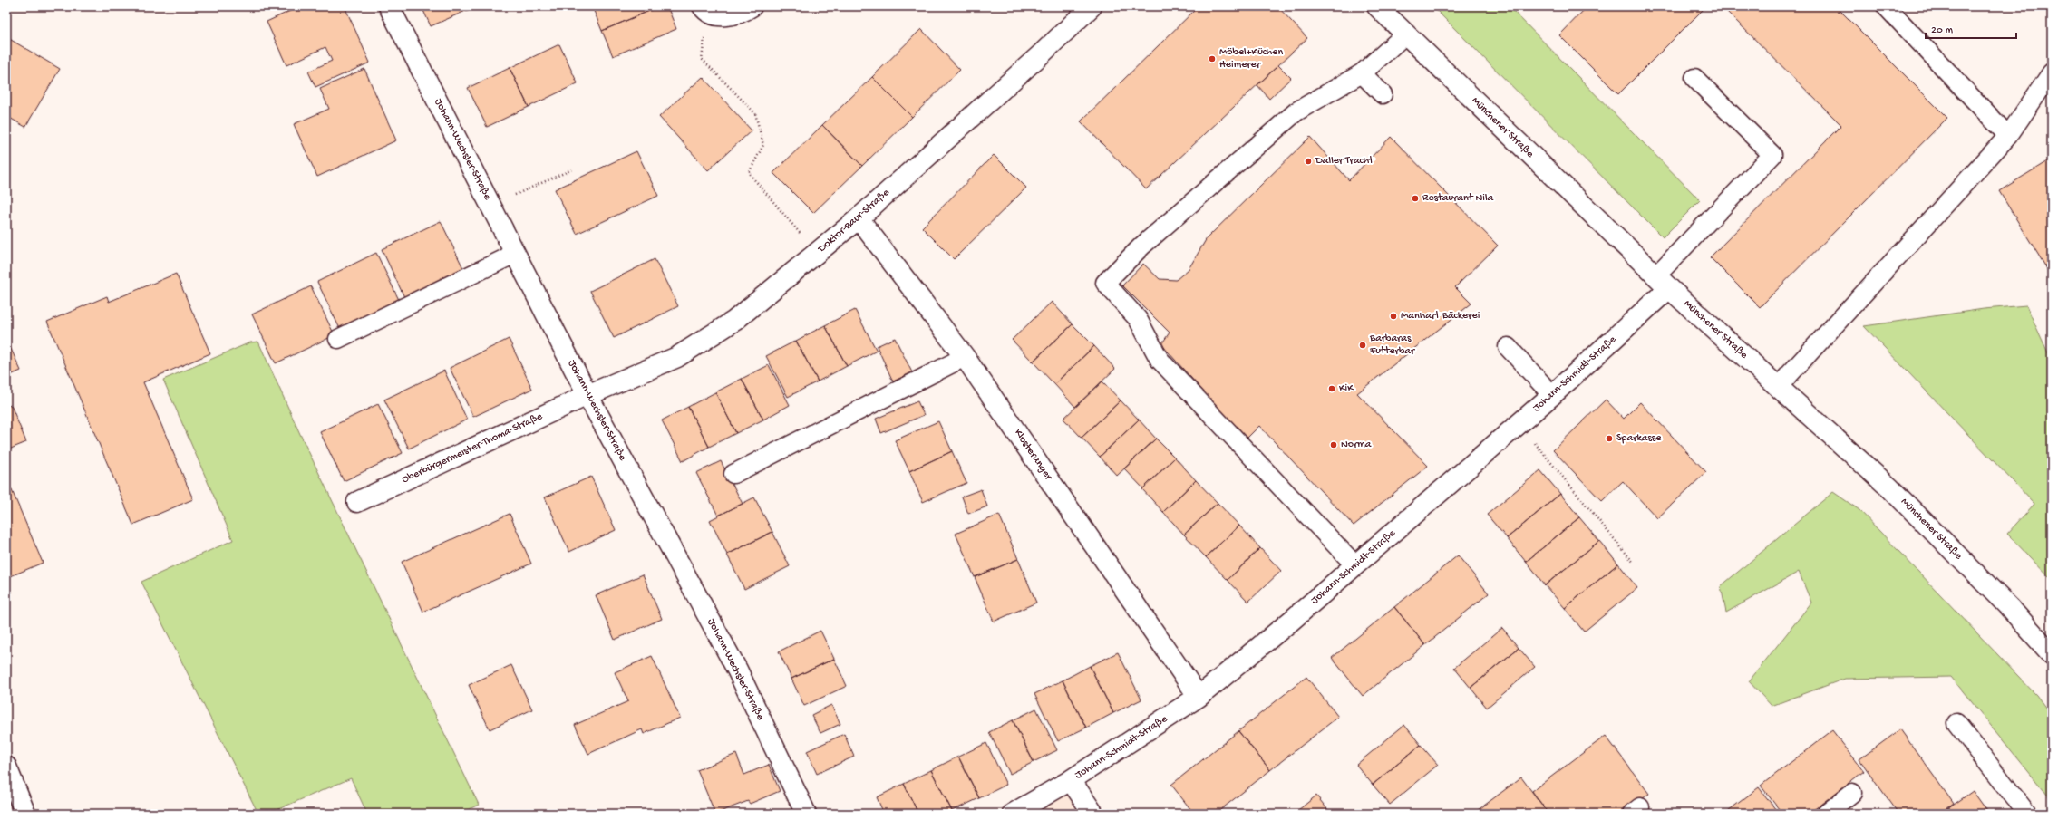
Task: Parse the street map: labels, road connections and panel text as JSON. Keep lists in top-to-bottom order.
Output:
{
  "streets": {
    "street": [
      "Münchener Straße",
      "Johann-Wechsler-Straße",
      "Doktor-Baur-Straße",
      "Johann-Schmidt-Straße",
      "Oberbürgermeister-Thoma-Straße",
      "Klosteranger"
    ]
  },
  "crossings": [
    ["Münchener Straße", "Johann-Schmidt-Straße"],
    ["Johann-Wechsler-Straße", "Doktor-Baur-Straße"],
    ["Johann-Wechsler-Straße", "Oberbürgermeister-Thoma-Straße"],
    ["Doktor-Baur-Straße", "Oberbürgermeister-Thoma-Straße"],
    ["Doktor-Baur-Straße", "Klosteranger"],
    ["Johann-Schmidt-Straße", "Klosteranger"]
  ],
  "places": [
    "Möbel+Küchen Heimerer",
    "Daller Tracht",
    "Restaurant Nila",
    "Manhart Bäckerei",
    "Barbaras Futterbar",
    "KiK",
    "Sparkasse",
    "Norma"
  ],
  "scale_bar": "20 m"
}
